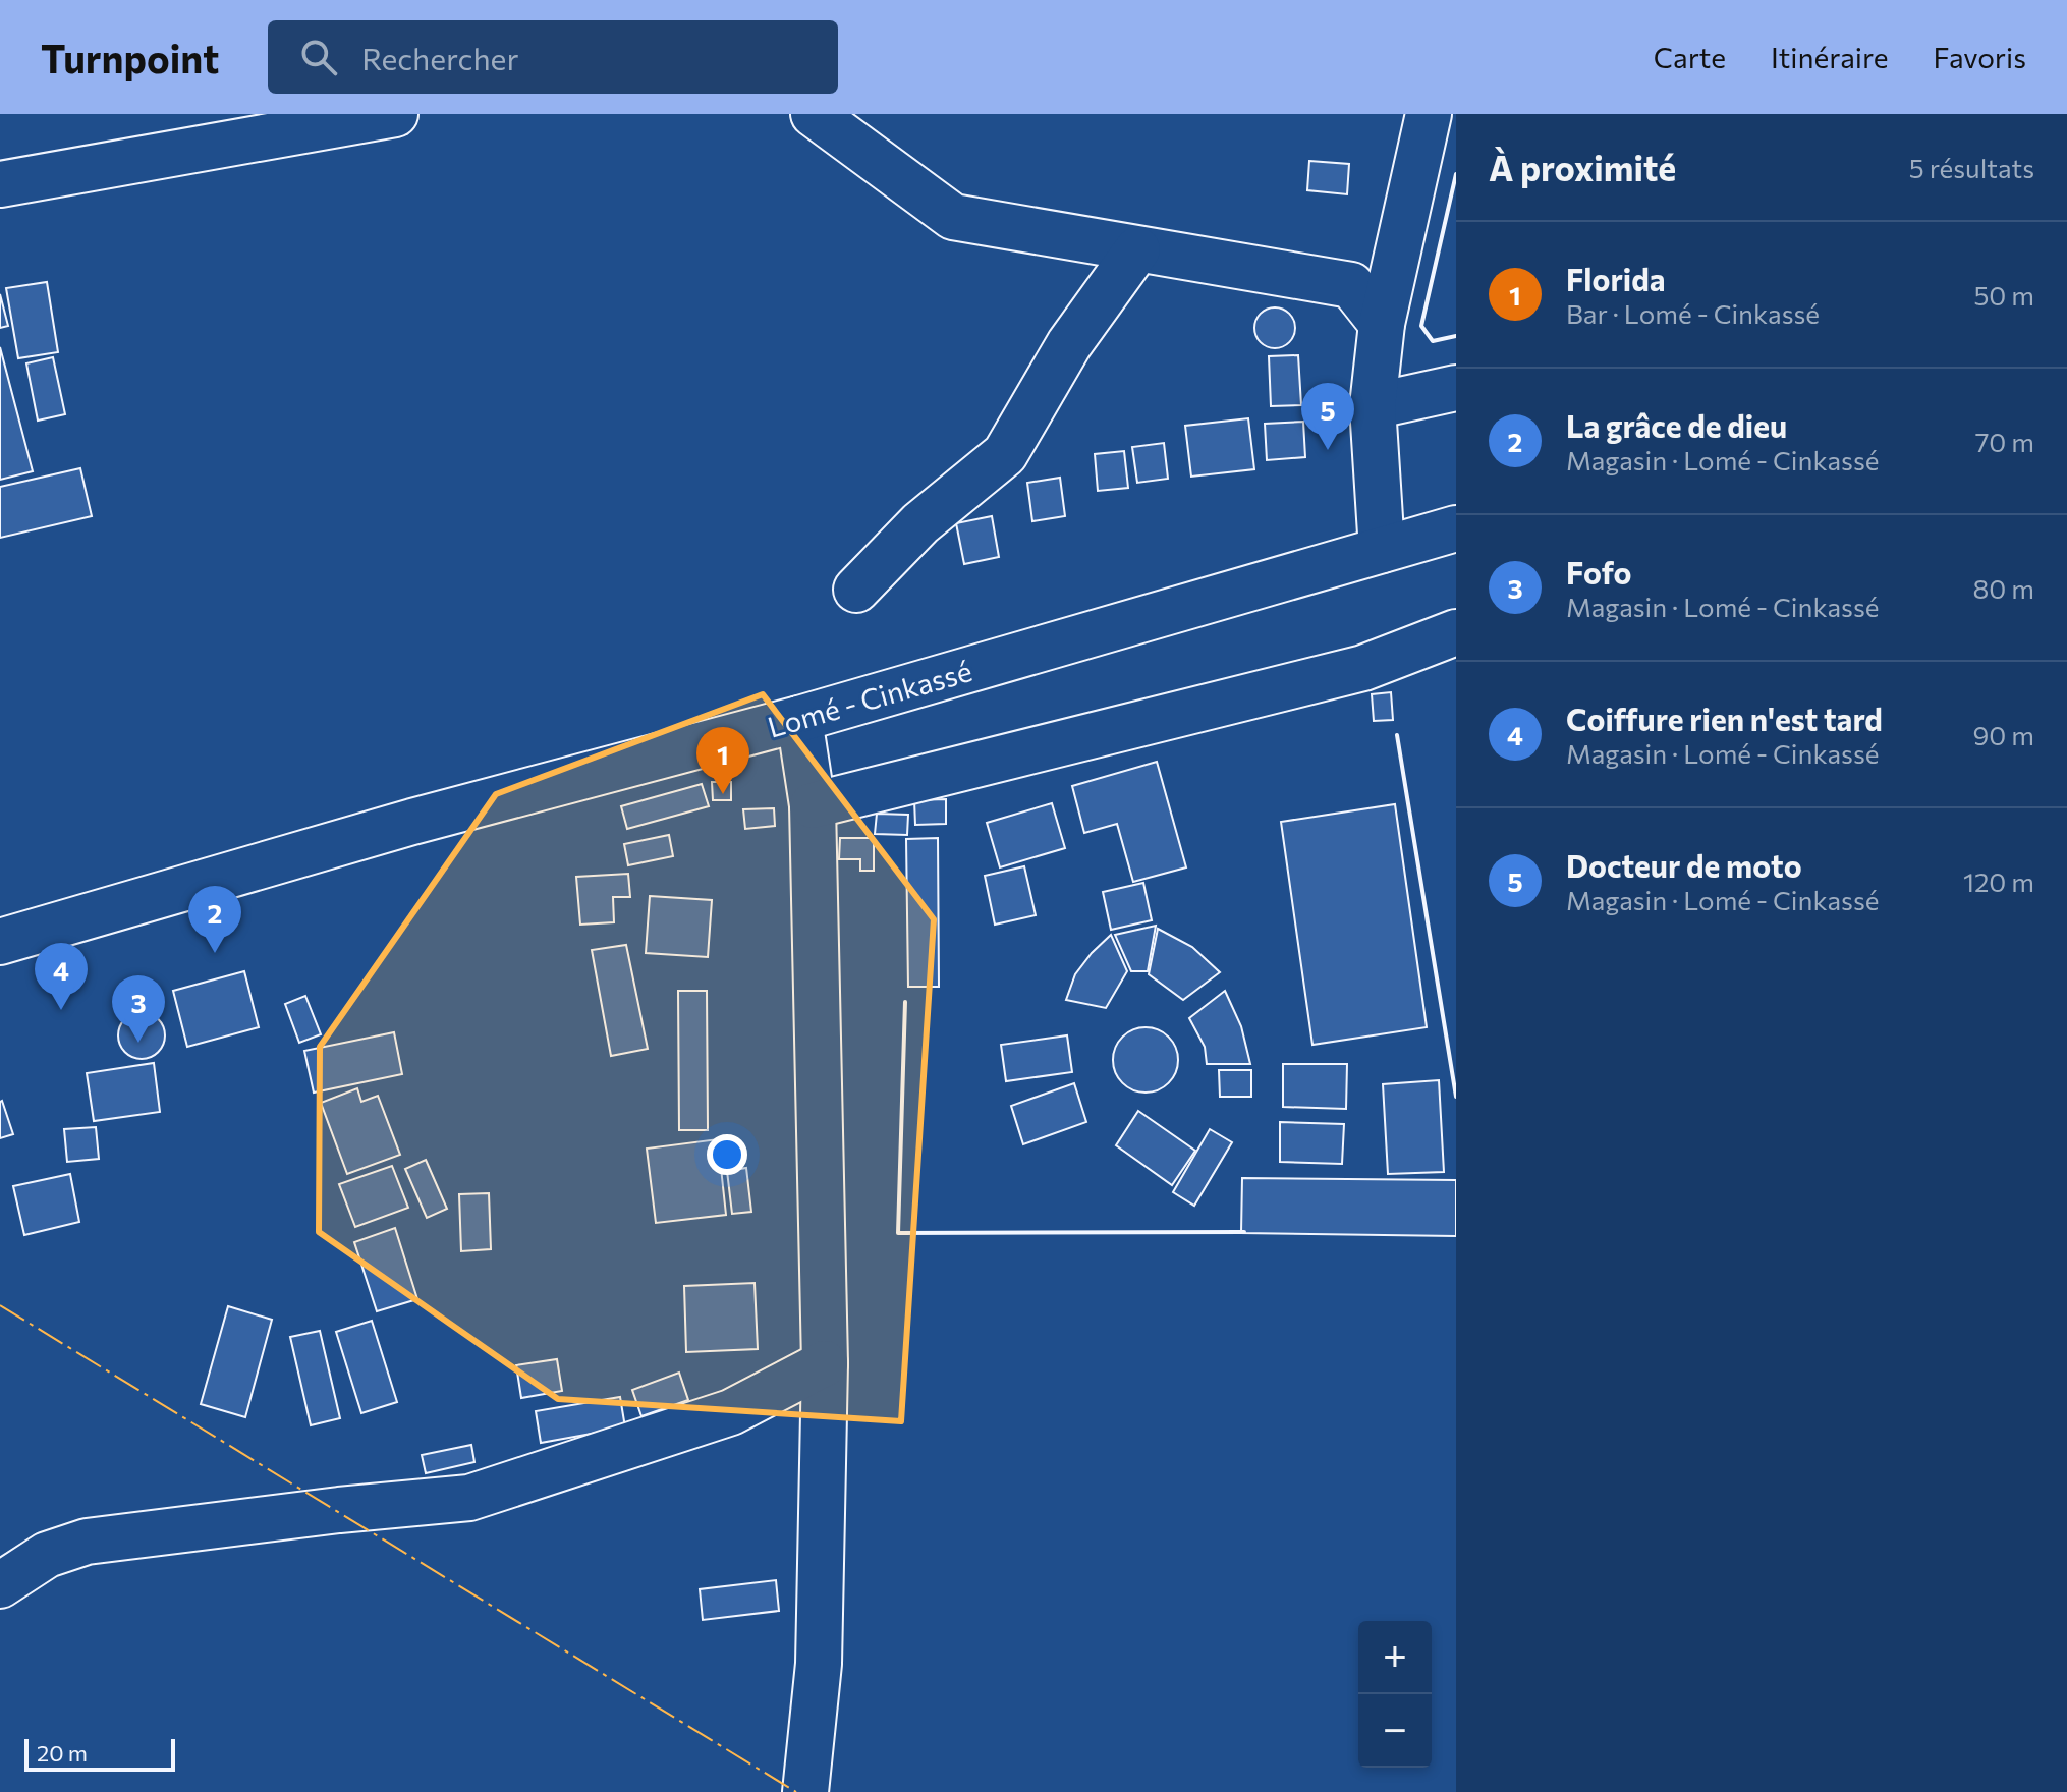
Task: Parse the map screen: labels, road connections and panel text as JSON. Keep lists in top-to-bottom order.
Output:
{
  "streets": {
    "main road": ["Lomé - Cinkassé"]
  },
  "scale_bar": "20 m",
  "page": {
    "header": "Turnpoint",
    "search": "Rechercher",
    "nav": ["Carte", "Itinéraire", "Favoris"],
    "heading": ["À proximité", "5 résultats"],
    "list": [
      {
        "mark": "1",
        "name": "Florida",
        "note": "Bar · Lomé - Cinkassé",
        "value": "50 m"
      },
      {
        "mark": "2",
        "name": "La grâce de dieu",
        "note": "Magasin · Lomé - Cinkassé",
        "value": "70 m"
      },
      {
        "mark": "3",
        "name": "Fofo",
        "note": "Magasin · Lomé - Cinkassé",
        "value": "80 m"
      },
      {
        "mark": "4",
        "name": "Coiffure rien n'est tard",
        "note": "Magasin · Lomé - Cinkassé",
        "value": "90 m"
      },
      {
        "mark": "5",
        "name": "Docteur de moto",
        "note": "Magasin · Lomé - Cinkassé",
        "value": "120 m"
      }
    ],
    "pins": [
      "5",
      "1",
      "2",
      "4",
      "3"
    ],
    "map_buttons": ["+", "−"],
    "scale": "20 m"
  }
}
